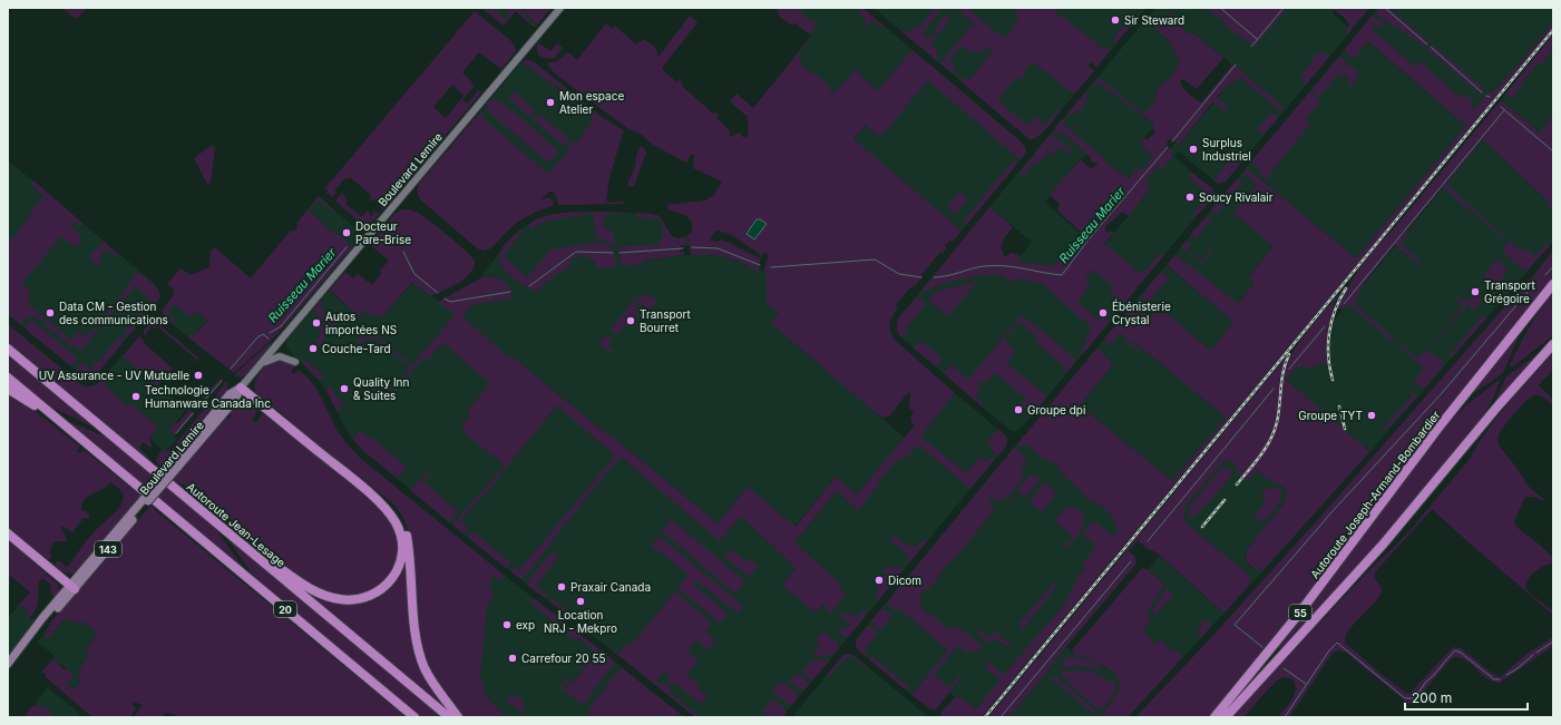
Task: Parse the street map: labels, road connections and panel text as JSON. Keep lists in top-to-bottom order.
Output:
{
  "streets": {
    "highway": [
      "Autoroute Joseph-Armand-Bombardier",
      "Autoroute Jean-Lesage",
      "20",
      "55"
    ],
    "main road": ["Boulevard Lemire", "143"]
  },
  "crossings": [
    ["Boulevard Lemire", "143"]
  ],
  "water": ["Ruisseau Marier"],
  "places": [
    "Sir Steward",
    "Mon espace Atelier",
    "Surplus Industriel",
    "Soucy Rivalair",
    "Docteur Pare-Brise",
    "Transport Grégoire",
    "Data CM - Gestion des communications",
    "Ébénisterie Crystal",
    "Transport Bourret",
    "Autos importées NS",
    "Couche-Tard",
    "UV Assurance - UV Mutuelle",
    "Quality Inn & Suites",
    "Technologie Humanware Canada Inc",
    "Groupe dpi",
    "Groupe TYT",
    "Dicom",
    "Praxair Canada",
    "Location NRJ - Mekpro",
    "exp",
    "Carrefour 20 55"
  ],
  "scale_bar": "200 m"
}
